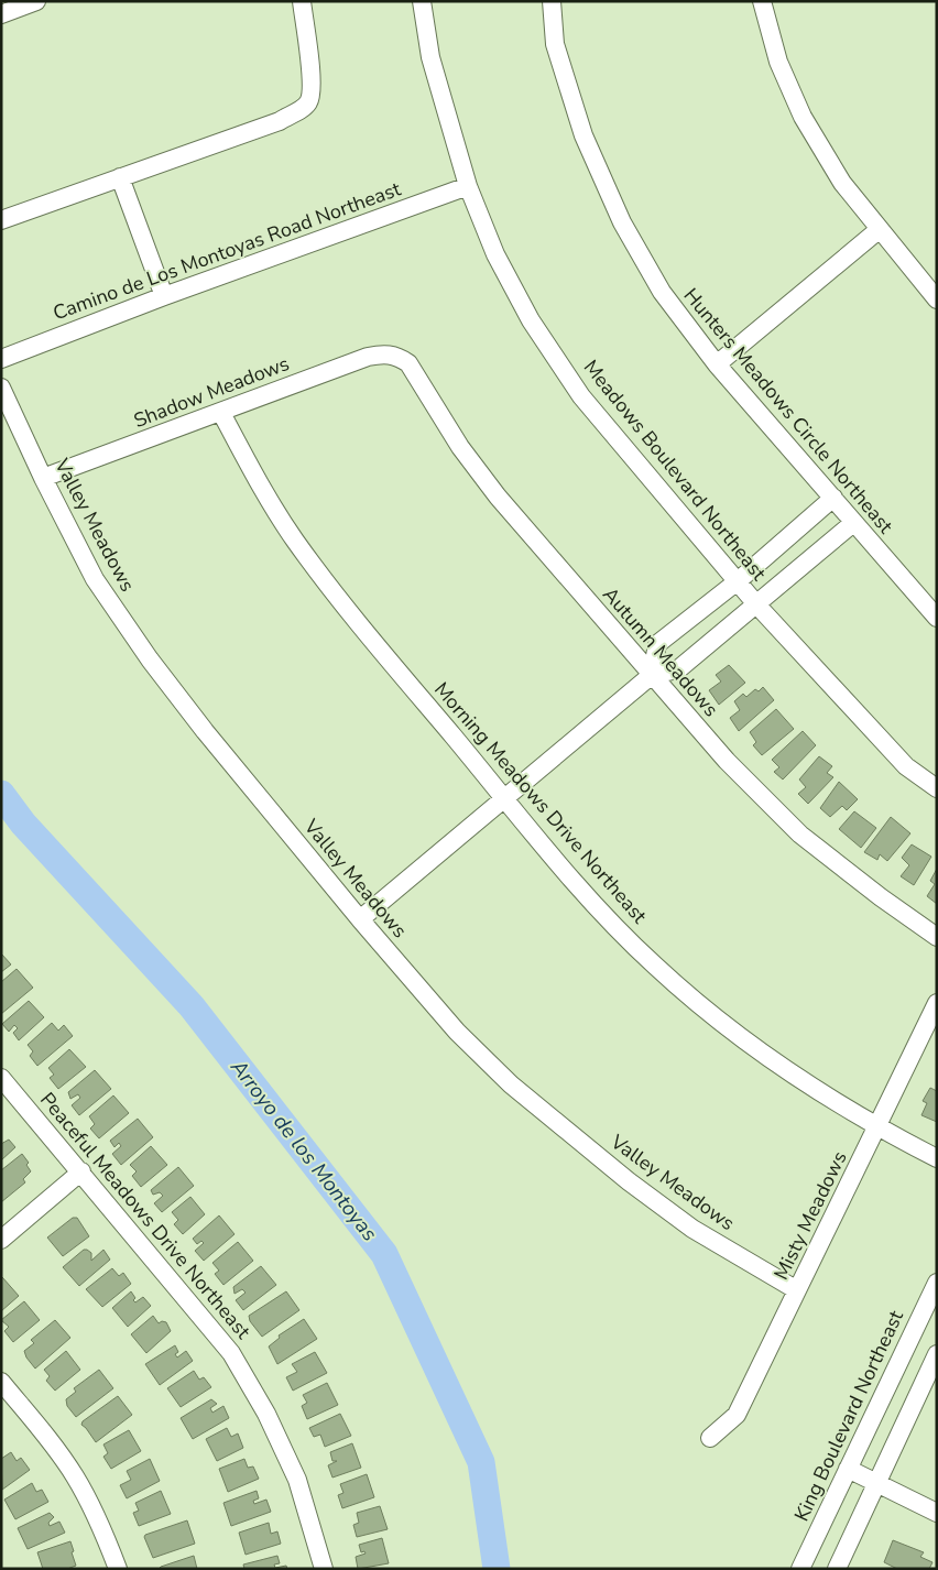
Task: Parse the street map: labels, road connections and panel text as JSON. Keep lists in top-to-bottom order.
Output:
{
  "streets": {
    "street": [
      "Camino de Los Montoyas Road Northeast",
      "Shadow Meadows",
      "Hunters Meadows Circle Northeast",
      "Meadows Boulevard Northeast",
      "Valley Meadows",
      "Autumn Meadows",
      "Morning Meadows Drive Northeast",
      "Peaceful Meadows Drive Northeast",
      "Misty Meadows",
      "King Boulevard Northeast"
    ]
  },
  "crossings": [
    ["Camino de Los Montoyas Road Northeast", "Meadows Boulevard Northeast"],
    ["Shadow Meadows", "Valley Meadows"],
    ["Shadow Meadows", "Autumn Meadows"],
    ["Shadow Meadows", "Morning Meadows Drive Northeast"],
    ["Valley Meadows", "Misty Meadows"],
    ["Morning Meadows Drive Northeast", "Misty Meadows"]
  ],
  "water": ["Arroyo de los Montoyas"]
}
